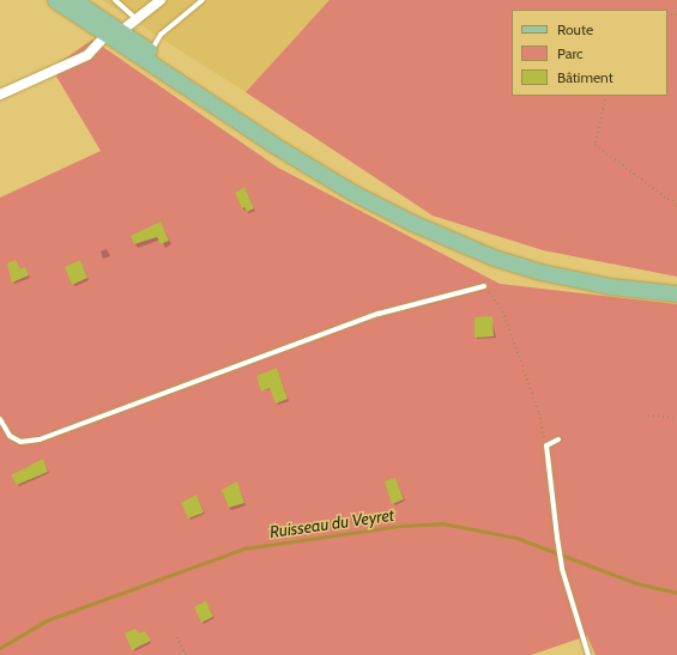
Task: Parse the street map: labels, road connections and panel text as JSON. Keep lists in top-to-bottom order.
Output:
{
  "water": ["Ruisseau du Veyret"],
  "legend": ["Route", "Parc", "Bâtiment"]
}
